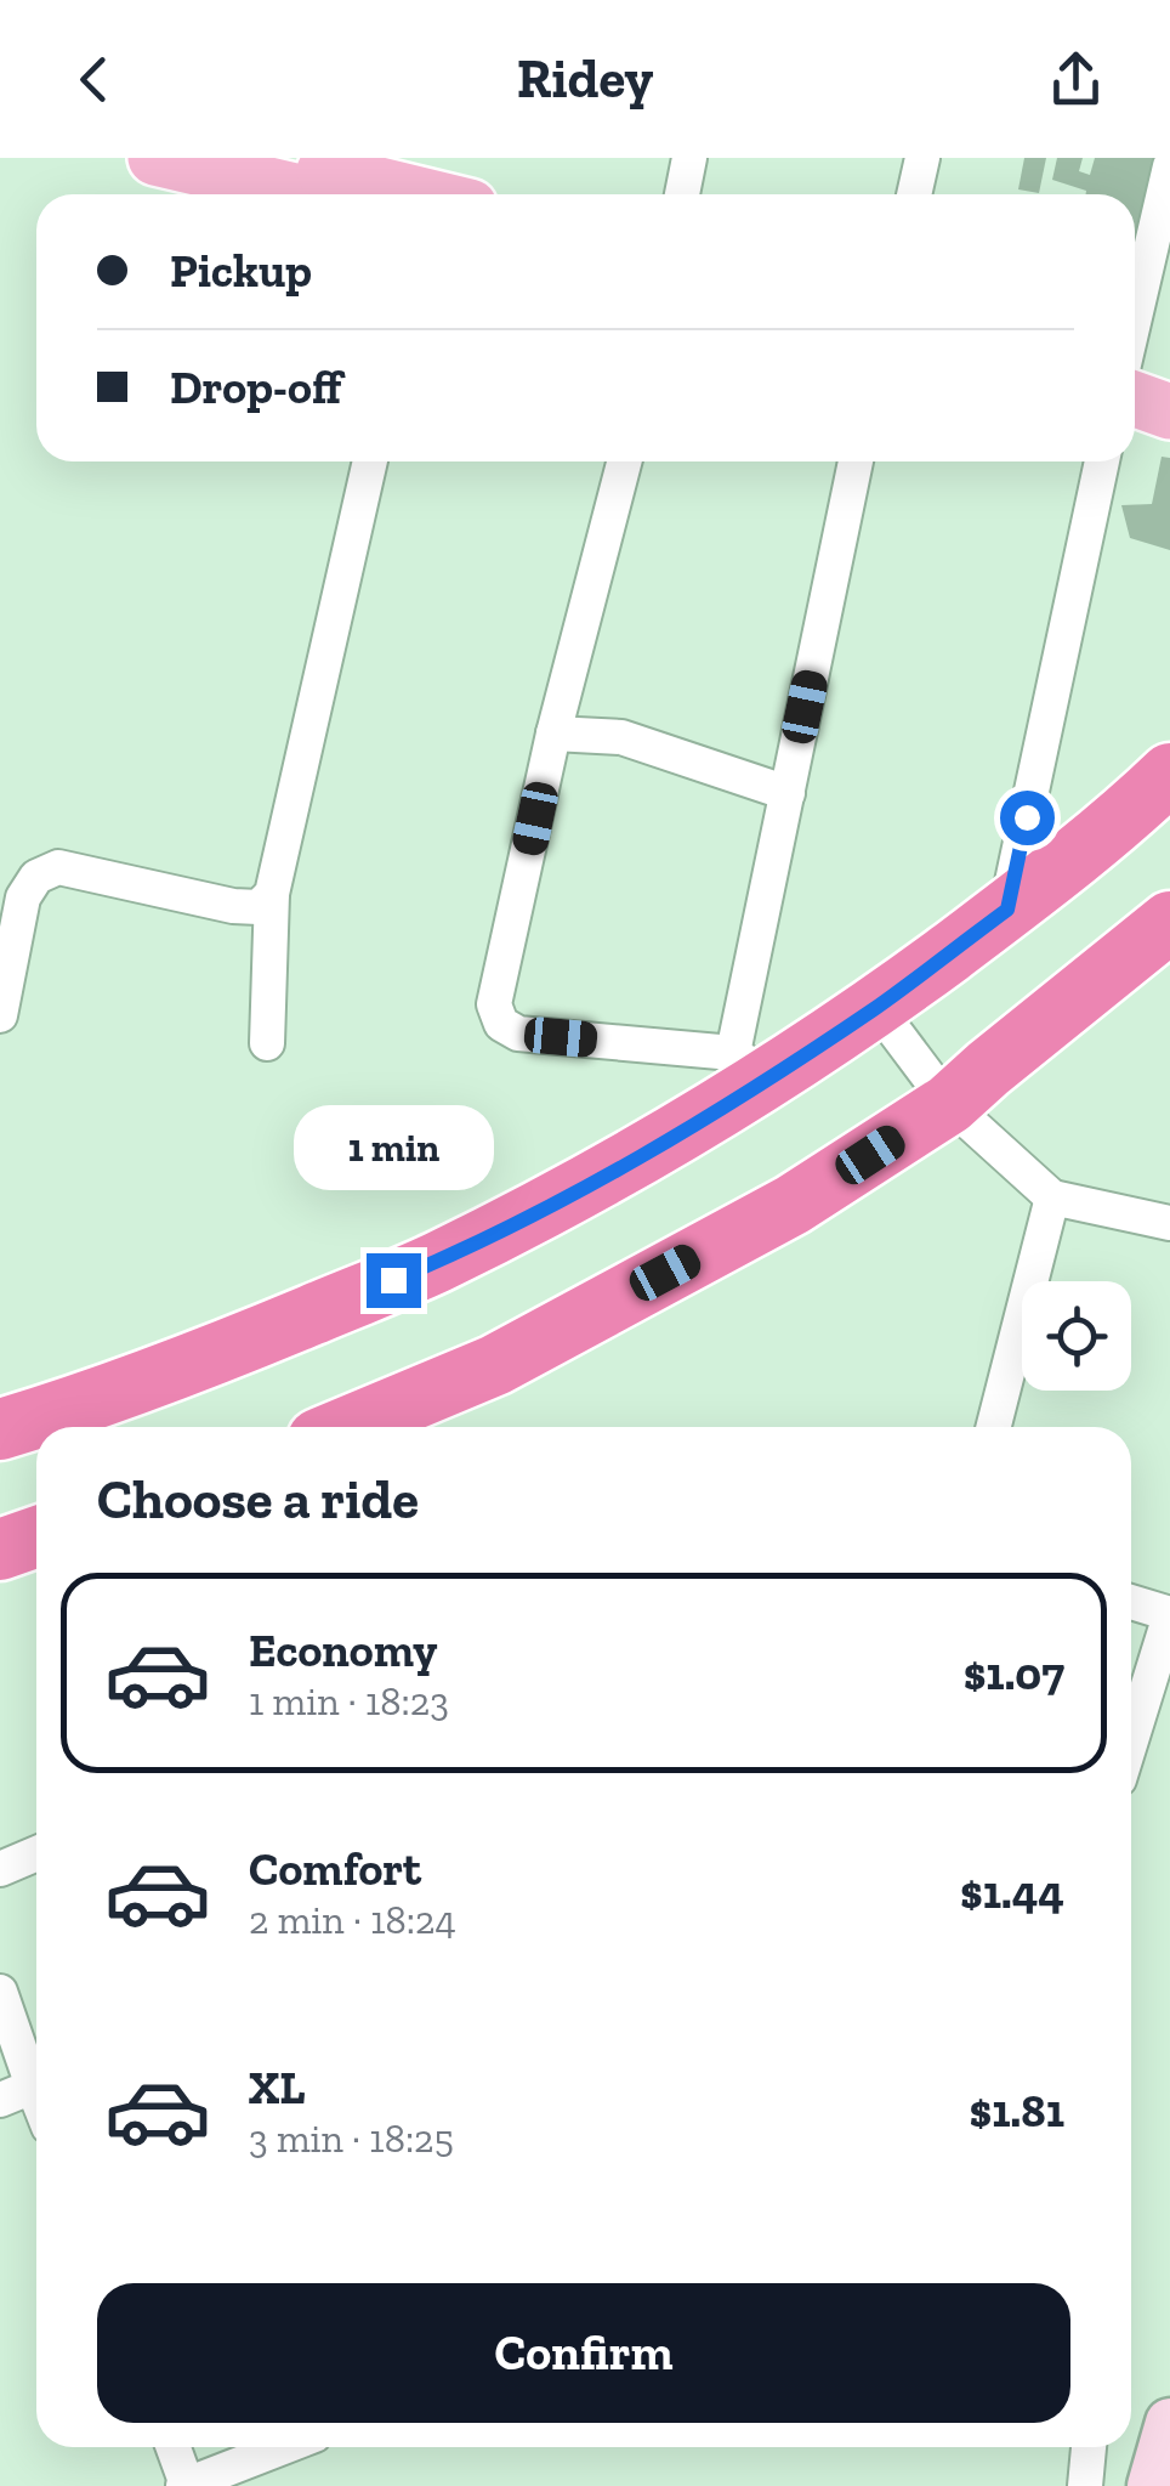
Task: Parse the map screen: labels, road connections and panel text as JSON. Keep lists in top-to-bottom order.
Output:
{
  "page": {
    "header": "Ridey",
    "banner": ["Pickup", "Drop-off"],
    "bubble": "1 min",
    "heading": "Choose a ride",
    "list": [
      {
        "name": "Economy",
        "note": "1 min · 18:23",
        "value": "$1.07"
      },
      {
        "name": "Comfort",
        "note": "2 min · 18:24",
        "value": "$1.44"
      },
      {
        "name": "XL",
        "note": "3 min · 18:25",
        "value": "$1.81"
      }
    ],
    "buttons": "Confirm"
  }
}
